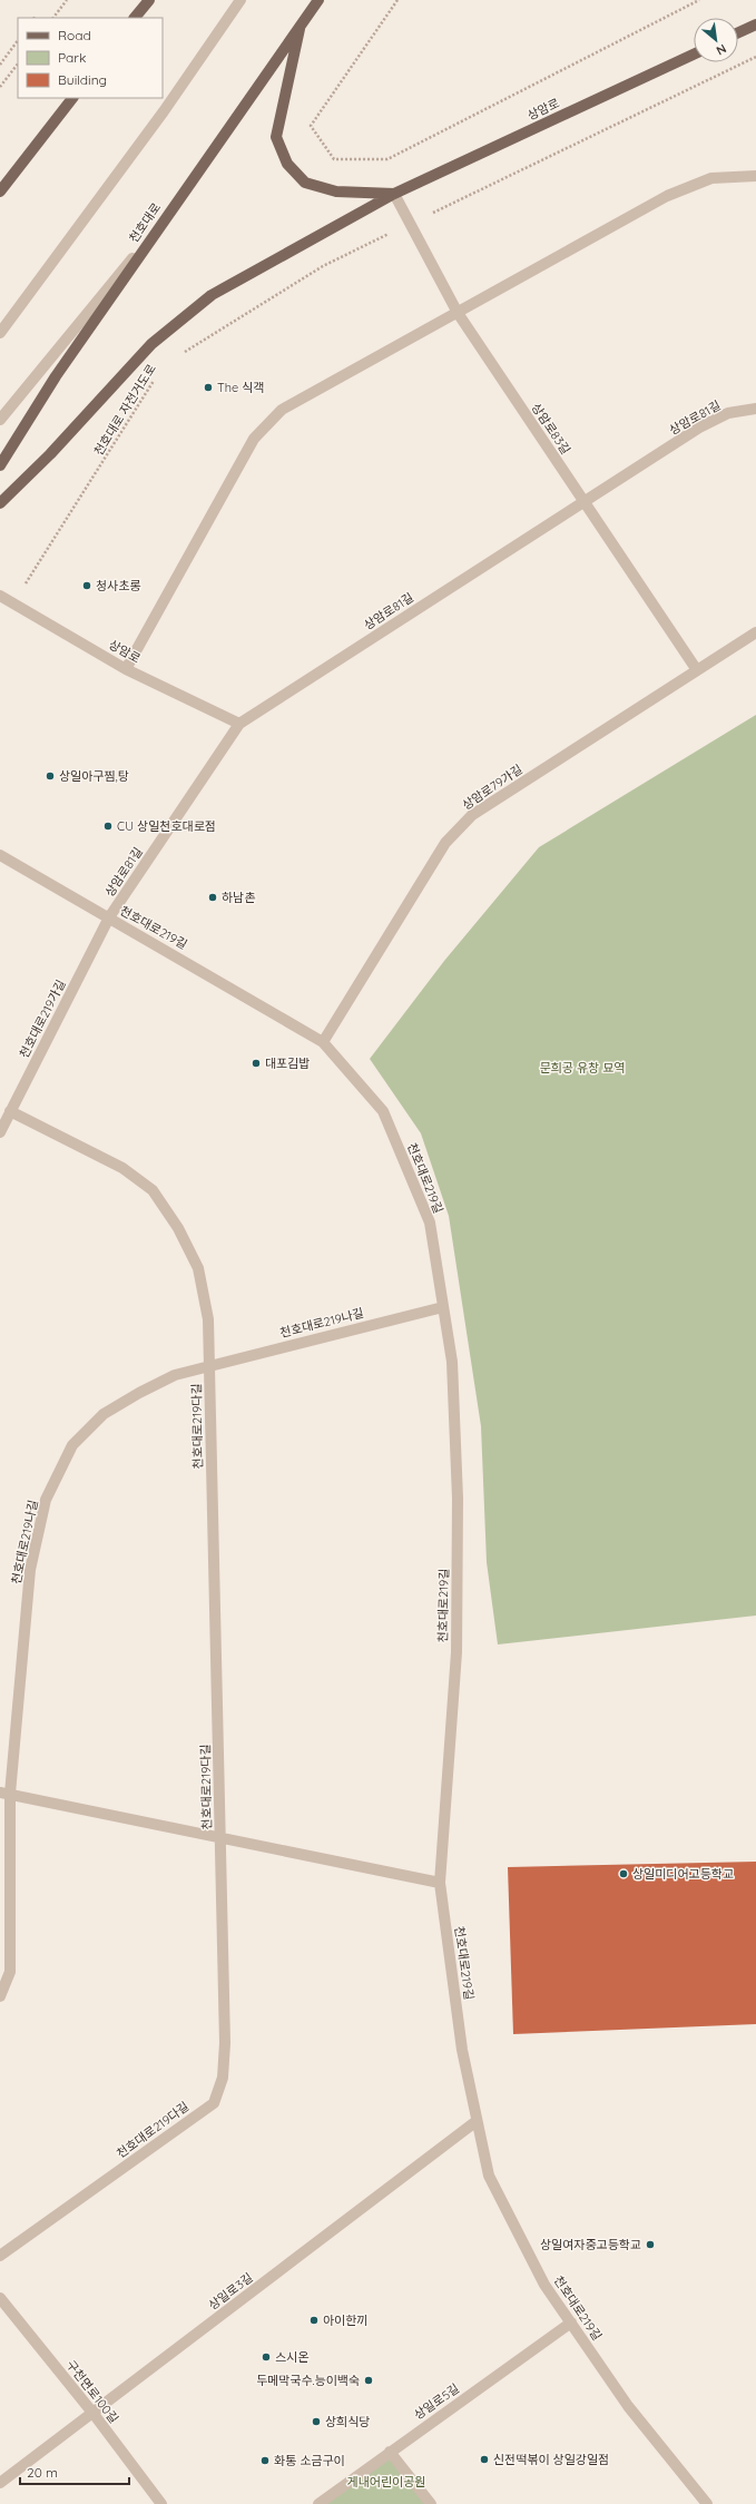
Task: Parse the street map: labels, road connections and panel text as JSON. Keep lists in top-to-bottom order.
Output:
{
  "streets": {
    "main road": ["상암로", "천호대로"],
    "street": [
      "상암로81길",
      "상암로83길",
      "상암로79가길",
      "천호대로219길",
      "천호대로219가길",
      "천호대로219나길",
      "천호대로219다길",
      "상일로3길",
      "구천면로100길",
      "상일로5길"
    ],
    "path": ["천호대로 자전거도로"]
  },
  "crossings": [
    ["상암로", "천호대로 자전거도로"],
    ["상암로", "상암로81길"],
    ["상암로", "상암로83길"],
    ["상암로81길", "상암로83길"],
    ["상암로81길", "천호대로219길"],
    ["상암로81길", "천호대로219가길"],
    ["상암로83길", "상암로79가길"],
    ["상암로79가길", "천호대로219길"],
    ["천호대로219길", "천호대로219가길"],
    ["천호대로219길", "천호대로219나길"],
    ["천호대로219길", "천호대로219다길"],
    ["천호대로219길", "상일로3길"],
    ["천호대로219길", "상일로5길"],
    ["천호대로219가길", "천호대로219다길"],
    ["천호대로219나길", "천호대로219다길"],
    ["상일로3길", "구천면로100길"]
  ],
  "parks": ["문희공 유창 묘역", "게내어린이공원"],
  "places": [
    "The 식객",
    "청사초롱",
    "상일아구찜,탕",
    "CU 상일천호대로점",
    "하남촌",
    "대포김밥",
    "상일미디어고등학교",
    "상일여자중고등학교",
    "아이한끼",
    "스시온",
    "두메막국수.능이백숙",
    "상희식당",
    "신전떡볶이 상일강일점",
    "화통 소금구이"
  ],
  "legend": ["Road", "Park", "Building"],
  "scale_bar": "20 m",
  "north": "bottom right"
}
